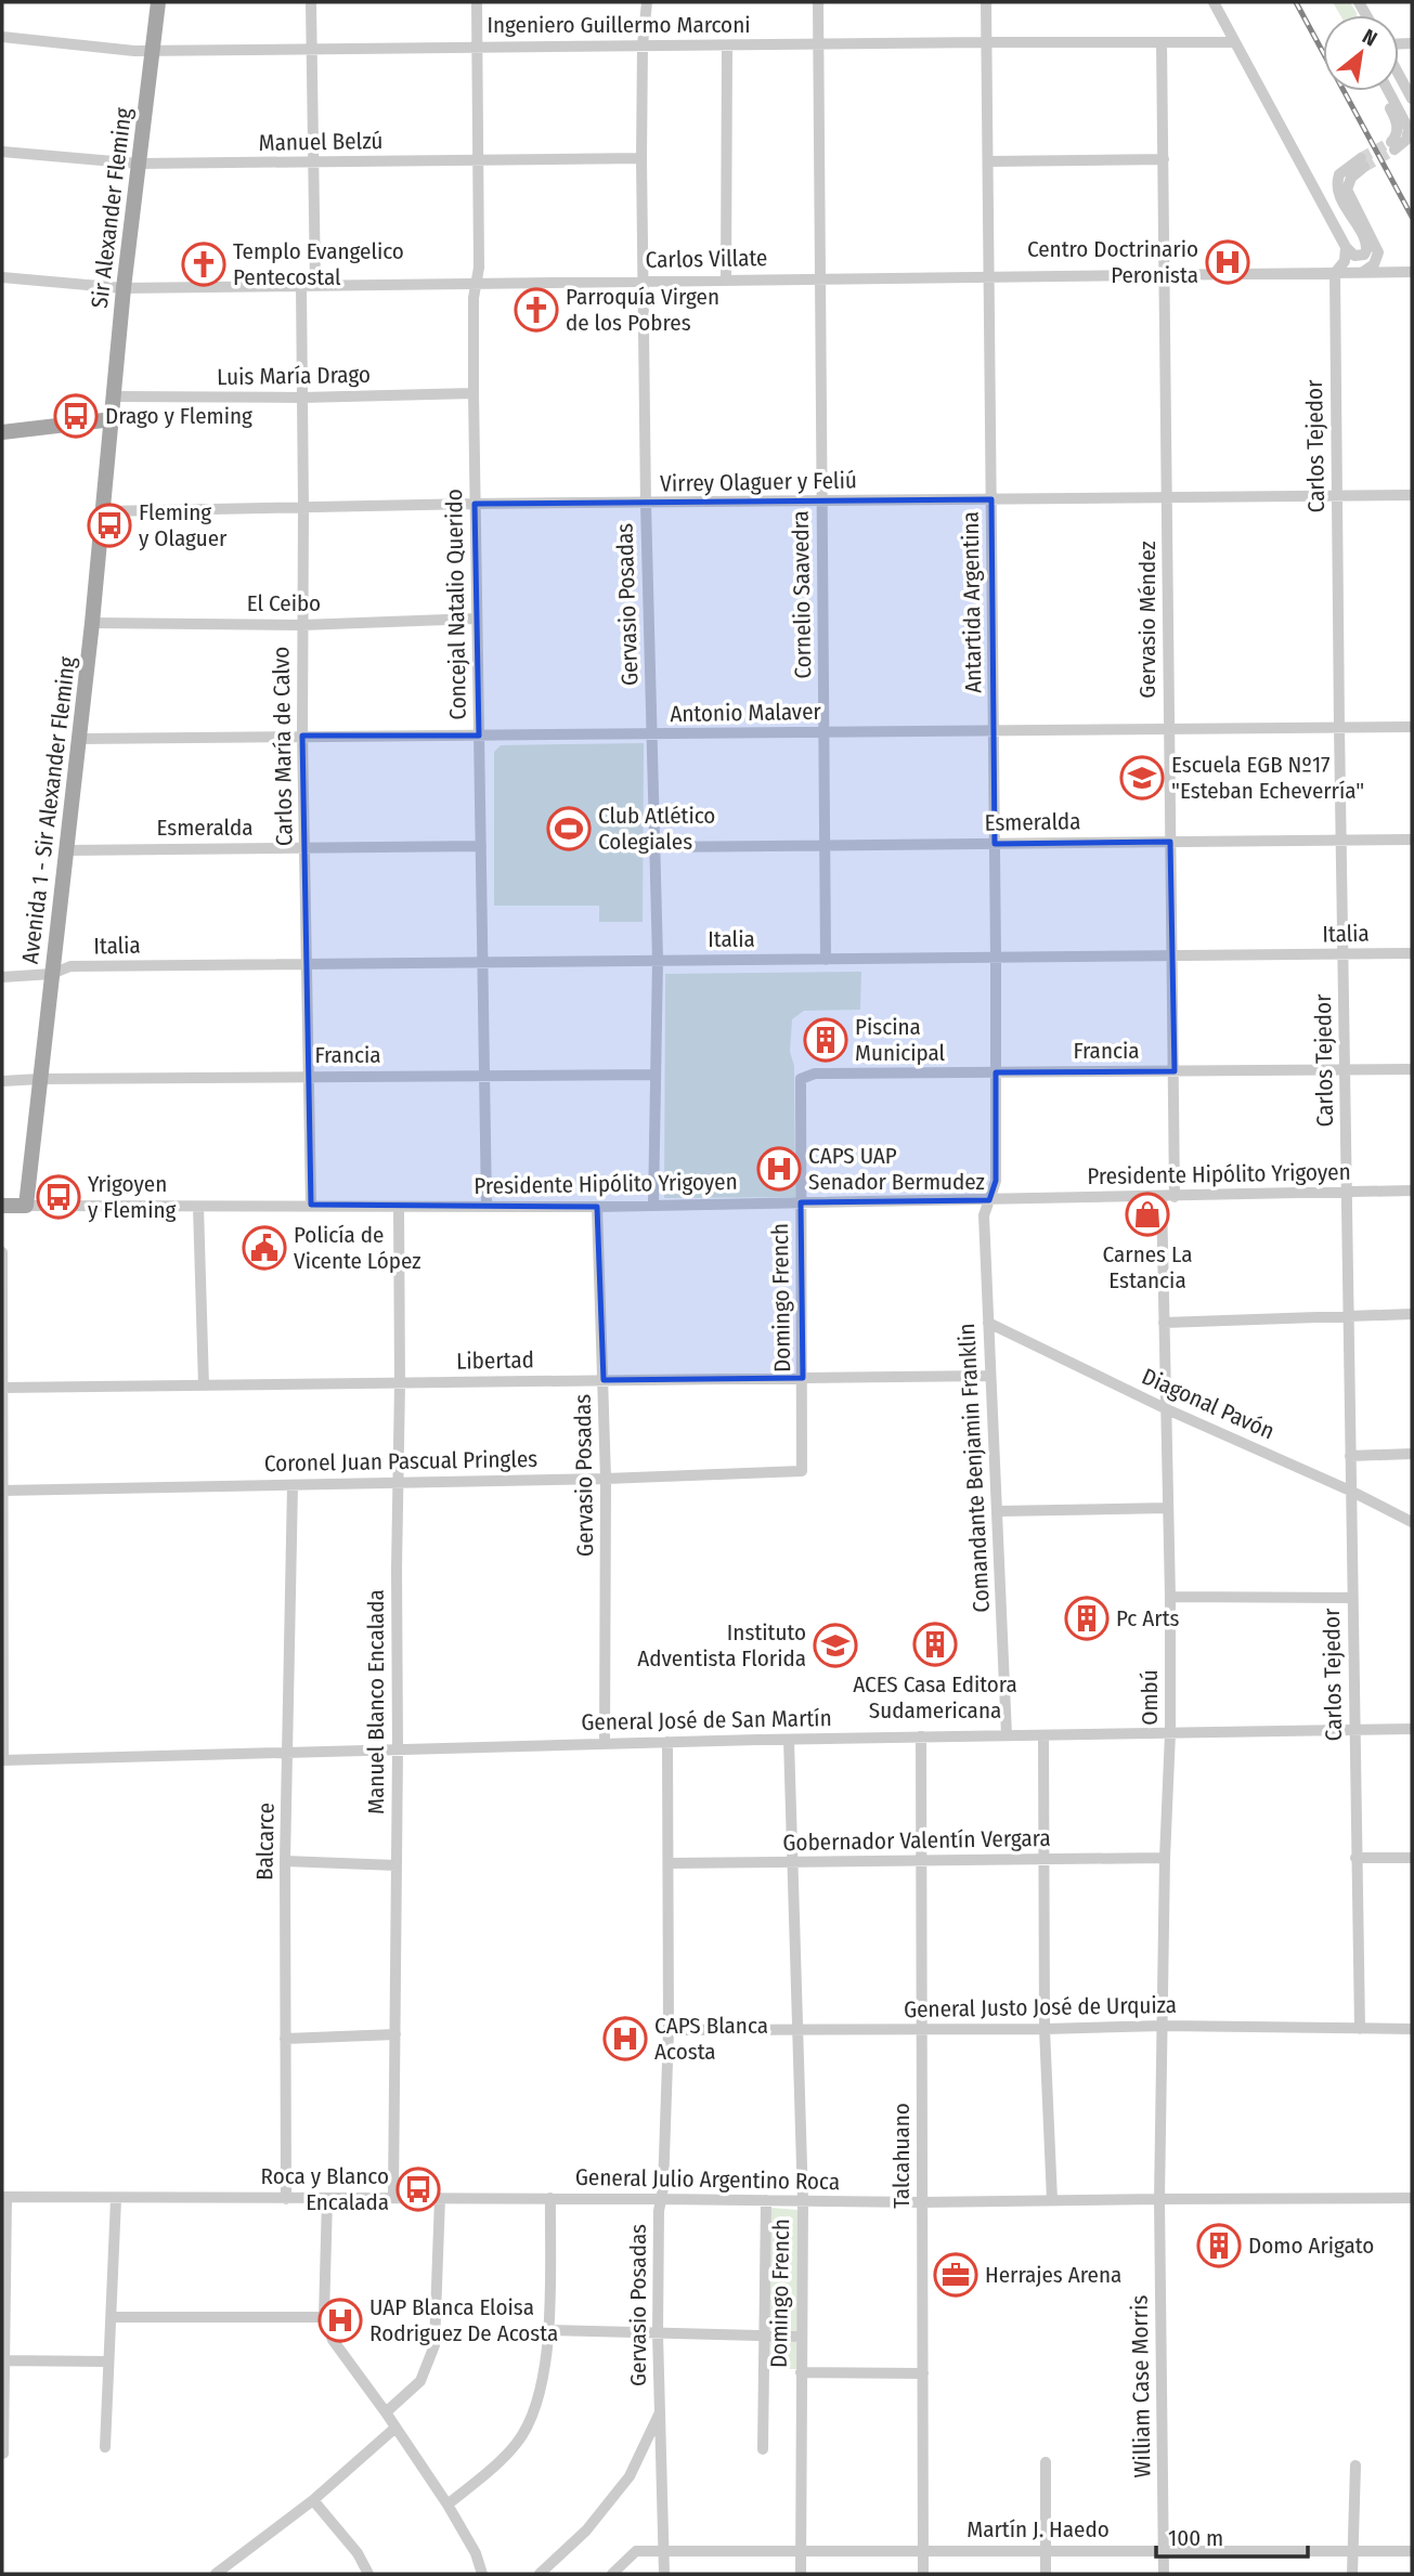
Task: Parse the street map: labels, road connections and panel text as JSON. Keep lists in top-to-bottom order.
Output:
{
  "streets": {
    "main road": ["Sir Alexander Fleming", "Avenida 1 - Sir Alexander Fleming"],
    "street": [
      "Ingeniero Guillermo Marconi",
      "Manuel Belzú",
      "Carlos Villate",
      "Luis María Drago",
      "Carlos Tejedor",
      "Virrey Olaguer y Feliú",
      "Cornelio Saavedra",
      "Antartida Argentina",
      "El Ceibo",
      "Concejal Natalio Querido",
      "Gervasio Posadas",
      "Gervasio Méndez",
      "Antonio Malaver",
      "Carlos María de Calvo",
      "Esmeralda",
      "Italia",
      "Francia",
      "Presidente Hipólito Yrigoyen",
      "Domingo French",
      "Libertad",
      "Diagonal Pavón",
      "Coronel Juan Pascual Pringles",
      "Comandante Benjamin Franklin",
      "Ombú",
      "Manuel Blanco Encalada",
      "General José de San Martín",
      "Gobernador Valentín Vergara",
      "Balcarce",
      "General Justo José de Urquiza",
      "Talcahuano",
      "General Julio Argentino Roca",
      "William Case Morris",
      "Martín J. Haedo"
    ]
  },
  "crossings": [
    ["Ingeniero Guillermo Marconi", "Sir Alexander Fleming"],
    ["Ingeniero Guillermo Marconi", "Cornelio Saavedra"],
    ["Ingeniero Guillermo Marconi", "Antartida Argentina"],
    ["Ingeniero Guillermo Marconi", "Concejal Natalio Querido"],
    ["Ingeniero Guillermo Marconi", "Gervasio Posadas"],
    ["Ingeniero Guillermo Marconi", "Gervasio Méndez"],
    ["Manuel Belzú", "Sir Alexander Fleming"],
    ["Manuel Belzú", "Concejal Natalio Querido"],
    ["Manuel Belzú", "Gervasio Posadas"],
    ["Sir Alexander Fleming", "Carlos Villate"],
    ["Sir Alexander Fleming", "Luis María Drago"],
    ["Sir Alexander Fleming", "Avenida 1 - Sir Alexander Fleming"],
    ["Carlos Villate", "Carlos Tejedor"],
    ["Carlos Villate", "Cornelio Saavedra"],
    ["Carlos Villate", "Antartida Argentina"],
    ["Carlos Villate", "Concejal Natalio Querido"],
    ["Carlos Villate", "Gervasio Posadas"],
    ["Carlos Villate", "Gervasio Méndez"],
    ["Carlos Villate", "Carlos María de Calvo"],
    ["Luis María Drago", "Concejal Natalio Querido"],
    ["Luis María Drago", "Carlos María de Calvo"],
    ["Carlos Tejedor", "Virrey Olaguer y Feliú"],
    ["Carlos Tejedor", "Antonio Malaver"],
    ["Carlos Tejedor", "Esmeralda"],
    ["Carlos Tejedor", "Italia"],
    ["Carlos Tejedor", "Francia"],
    ["Carlos Tejedor", "Presidente Hipólito Yrigoyen"],
    ["Carlos Tejedor", "Diagonal Pavón"],
    ["Carlos Tejedor", "General José de San Martín"],
    ["Carlos Tejedor", "General Justo José de Urquiza"],
    ["Virrey Olaguer y Feliú", "Cornelio Saavedra"],
    ["Virrey Olaguer y Feliú", "Antartida Argentina"],
    ["Virrey Olaguer y Feliú", "Concejal Natalio Querido"],
    ["Virrey Olaguer y Feliú", "Gervasio Posadas"],
    ["Virrey Olaguer y Feliú", "Gervasio Méndez"],
    ["Virrey Olaguer y Feliú", "Carlos María de Calvo"],
    ["Virrey Olaguer y Feliú", "Avenida 1 - Sir Alexander Fleming"],
    ["Cornelio Saavedra", "Antonio Malaver"],
    ["Cornelio Saavedra", "Esmeralda"],
    ["Cornelio Saavedra", "Italia"],
    ["Antartida Argentina", "Antonio Malaver"],
    ["Antartida Argentina", "Esmeralda"],
    ["Antartida Argentina", "Italia"],
    ["Antartida Argentina", "Francia"],
    ["Antartida Argentina", "Presidente Hipólito Yrigoyen"],
    ["Antartida Argentina", "Comandante Benjamin Franklin"],
    ["El Ceibo", "Concejal Natalio Querido"],
    ["El Ceibo", "Carlos María de Calvo"],
    ["El Ceibo", "Avenida 1 - Sir Alexander Fleming"],
    ["Concejal Natalio Querido", "Antonio Malaver"],
    ["Concejal Natalio Querido", "Esmeralda"],
    ["Concejal Natalio Querido", "Italia"],
    ["Concejal Natalio Querido", "Francia"],
    ["Concejal Natalio Querido", "Presidente Hipólito Yrigoyen"],
    ["Gervasio Posadas", "Antonio Malaver"],
    ["Gervasio Posadas", "Esmeralda"],
    ["Gervasio Posadas", "Italia"],
    ["Gervasio Posadas", "Francia"],
    ["Gervasio Posadas", "Presidente Hipólito Yrigoyen"],
    ["Gervasio Posadas", "Libertad"],
    ["Gervasio Posadas", "Coronel Juan Pascual Pringles"],
    ["Gervasio Posadas", "General José de San Martín"],
    ["Gervasio Posadas", "Gobernador Valentín Vergara"],
    ["Gervasio Posadas", "General Justo José de Urquiza"],
    ["Gervasio Posadas", "General Julio Argentino Roca"],
    ["Gervasio Posadas", "Martín J. Haedo"],
    ["Gervasio Méndez", "Antonio Malaver"],
    ["Gervasio Méndez", "Esmeralda"],
    ["Gervasio Méndez", "Italia"],
    ["Gervasio Méndez", "Francia"],
    ["Gervasio Méndez", "Presidente Hipólito Yrigoyen"],
    ["Gervasio Méndez", "Ombú"],
    ["Antonio Malaver", "Carlos María de Calvo"],
    ["Antonio Malaver", "Avenida 1 - Sir Alexander Fleming"],
    ["Carlos María de Calvo", "Esmeralda"],
    ["Carlos María de Calvo", "Italia"],
    ["Carlos María de Calvo", "Francia"],
    ["Carlos María de Calvo", "Presidente Hipólito Yrigoyen"],
    ["Avenida 1 - Sir Alexander Fleming", "Esmeralda"],
    ["Avenida 1 - Sir Alexander Fleming", "Italia"],
    ["Avenida 1 - Sir Alexander Fleming", "Francia"],
    ["Avenida 1 - Sir Alexander Fleming", "Presidente Hipólito Yrigoyen"],
    ["Francia", "Domingo French"],
    ["Presidente Hipólito Yrigoyen", "Domingo French"],
    ["Presidente Hipólito Yrigoyen", "Comandante Benjamin Franklin"],
    ["Presidente Hipólito Yrigoyen", "Ombú"],
    ["Presidente Hipólito Yrigoyen", "Manuel Blanco Encalada"],
    ["Domingo French", "Libertad"],
    ["Domingo French", "Coronel Juan Pascual Pringles"],
    ["Domingo French", "General José de San Martín"],
    ["Domingo French", "Gobernador Valentín Vergara"],
    ["Domingo French", "General Justo José de Urquiza"],
    ["Domingo French", "General Julio Argentino Roca"],
    ["Domingo French", "Martín J. Haedo"],
    ["Libertad", "Comandante Benjamin Franklin"],
    ["Libertad", "Manuel Blanco Encalada"],
    ["Diagonal Pavón", "Comandante Benjamin Franklin"],
    ["Diagonal Pavón", "Ombú"],
    ["Coronel Juan Pascual Pringles", "Manuel Blanco Encalada"],
    ["Coronel Juan Pascual Pringles", "Balcarce"],
    ["Comandante Benjamin Franklin", "General José de San Martín"],
    ["Ombú", "General José de San Martín"],
    ["Ombú", "Gobernador Valentín Vergara"],
    ["Ombú", "General Justo José de Urquiza"],
    ["Ombú", "General Julio Argentino Roca"],
    ["Ombú", "William Case Morris"],
    ["Manuel Blanco Encalada", "General José de San Martín"],
    ["Manuel Blanco Encalada", "General Julio Argentino Roca"],
    ["General José de San Martín", "Balcarce"],
    ["General José de San Martín", "Talcahuano"],
    ["Gobernador Valentín Vergara", "Talcahuano"],
    ["Balcarce", "General Julio Argentino Roca"],
    ["General Justo José de Urquiza", "Talcahuano"],
    ["Talcahuano", "General Julio Argentino Roca"],
    ["Talcahuano", "Martín J. Haedo"],
    ["General Julio Argentino Roca", "William Case Morris"],
    ["William Case Morris", "Martín J. Haedo"]
  ],
  "places": {
    "hospital": [
      "Centro Doctrinario Peronista",
      "CAPS UAP Senador Bermudez",
      "CAPS Blanca Acosta",
      "UAP Blanca Eloisa Rodriguez De Acosta"
    ],
    "church": ["Templo Evangelico Pentecostal", "Parroquía Virgen de los Pobres"],
    "bus stop": [
      "Drago y Fleming",
      "Fleming y Olaguer",
      "Yrigoyen y Fleming",
      "Roca y Blanco Encalada"
    ],
    "school or university": ["Escuela EGB Nº17 \"Esteban Echeverría\"", "Instituto Adventista Florida"],
    "sports": ["Club Atlético Colegiales"],
    "building": [
      "Piscina Municipal",
      "Pc Arts",
      "ACES Casa Editora Sudamericana",
      "Domo Arigato"
    ],
    "shop": ["Carnes La Estancia"],
    "public building": ["Policía de Vicente López"],
    "office": ["Herrajes Arena"]
  },
  "scale_bar": "100 m",
  "north": "top right"
}
